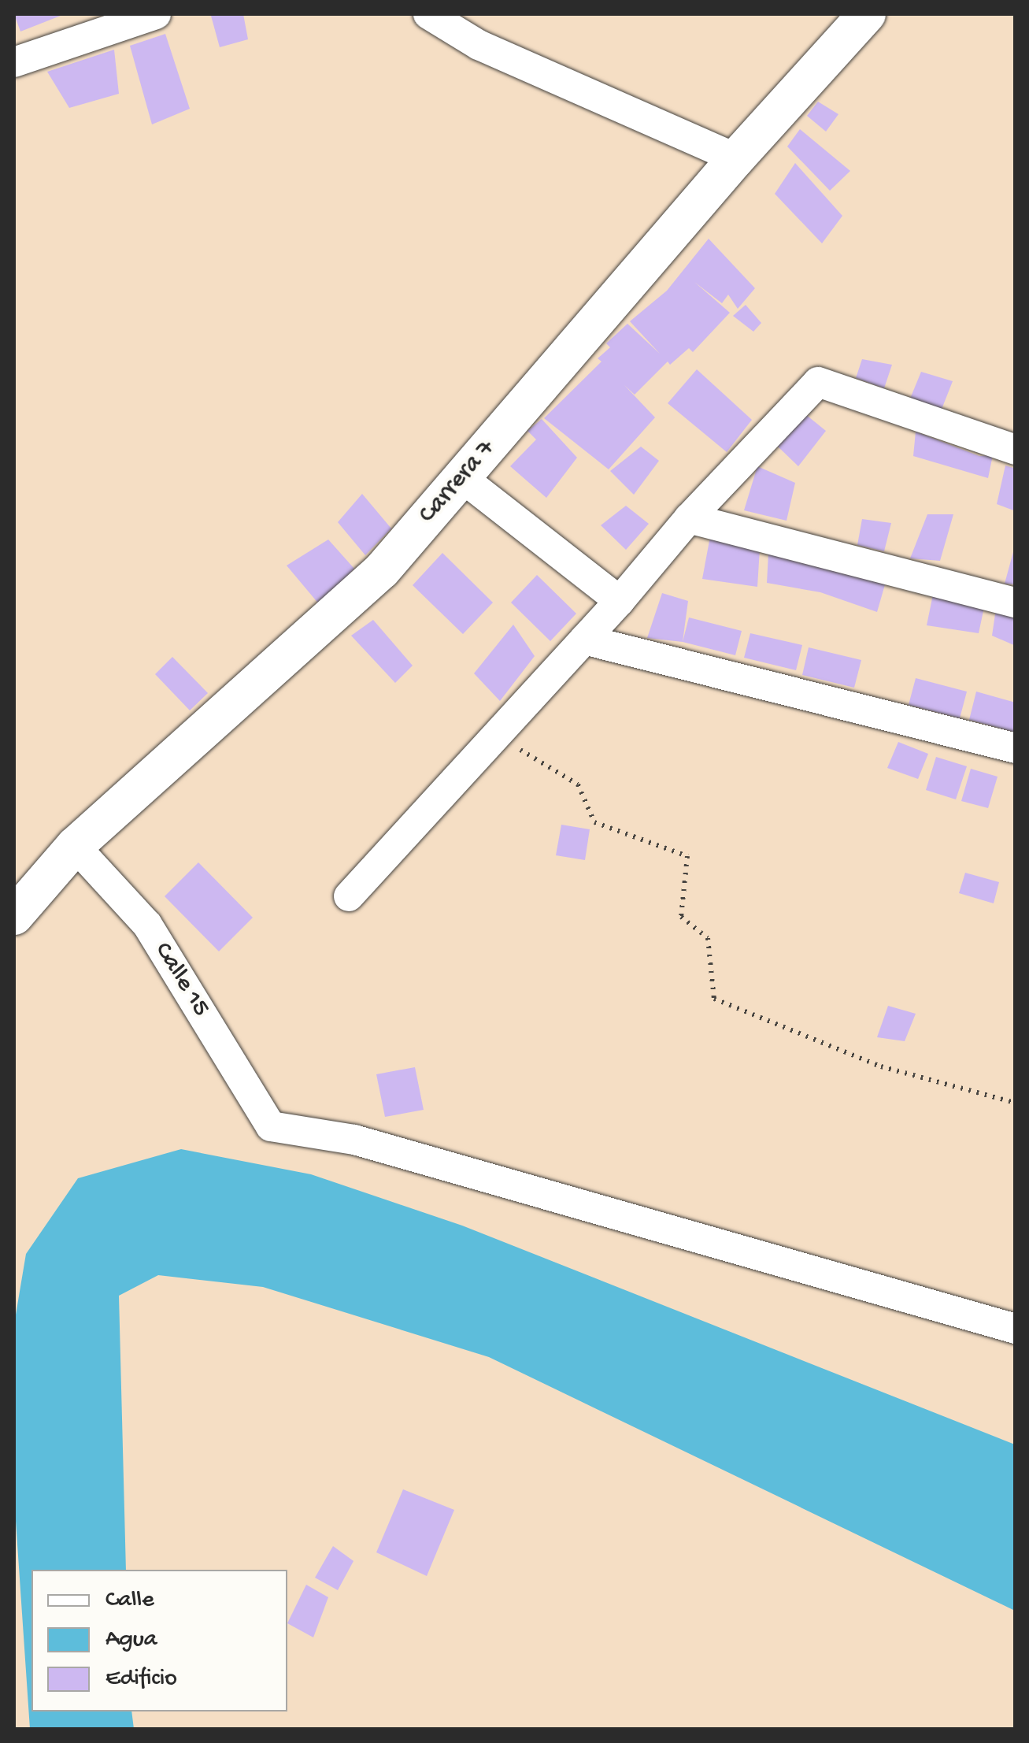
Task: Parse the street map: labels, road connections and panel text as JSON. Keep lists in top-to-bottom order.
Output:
{
  "streets": {
    "street": ["Carrera 7", "Calle 15"]
  },
  "crossings": [
    ["Carrera 7", "Calle 15"]
  ],
  "legend": ["Calle", "Agua", "Edificio"]
}
